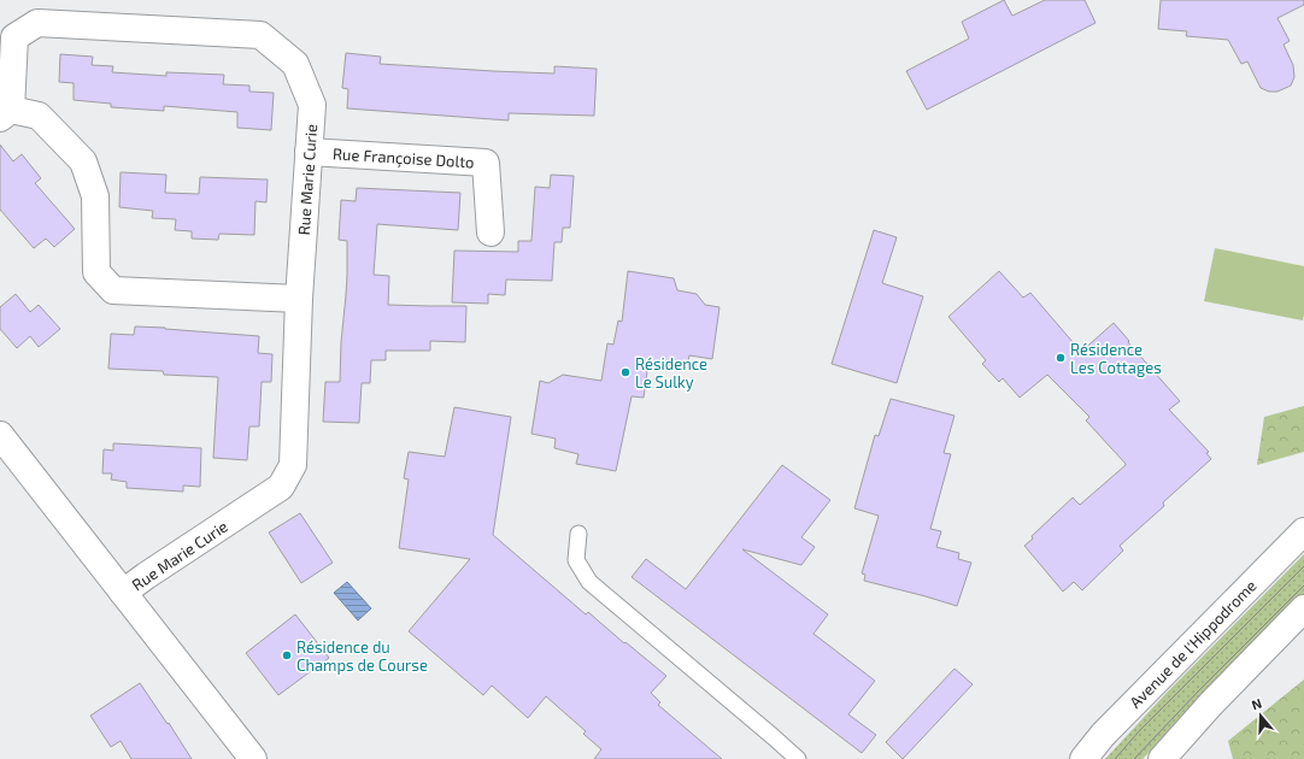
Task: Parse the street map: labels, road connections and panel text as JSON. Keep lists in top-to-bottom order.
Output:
{
  "streets": {
    "street": ["Rue Françoise Dolto", "Rue Marie Curie", "Avenue de l'Hippodrome"]
  },
  "crossings": [
    ["Rue Françoise Dolto", "Rue Marie Curie"]
  ],
  "places": ["Résidence Les Cottages", "Résidence Le Sulky", "Résidence du Champs de Course"],
  "north": "top"
}
